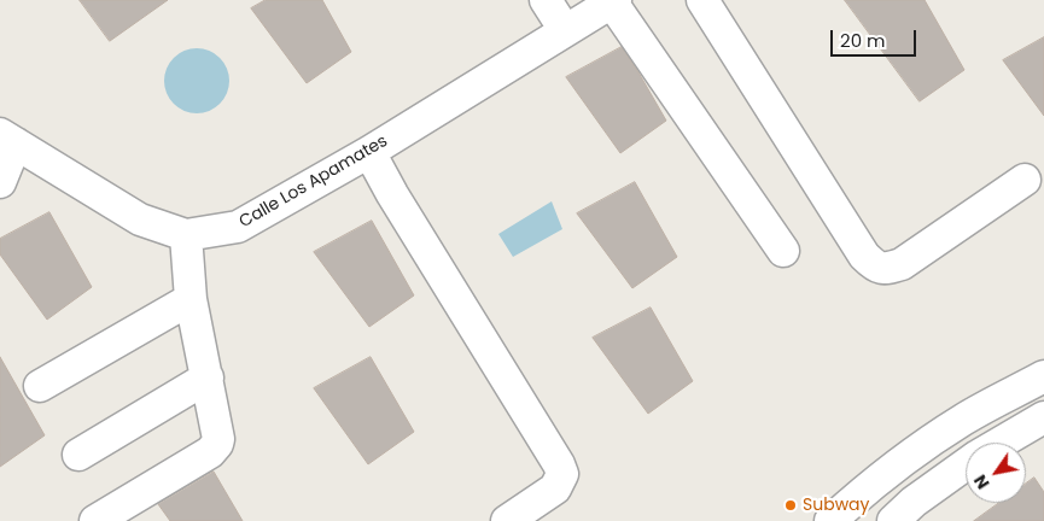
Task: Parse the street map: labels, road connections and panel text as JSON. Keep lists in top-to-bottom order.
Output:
{
  "streets": {
    "street": ["Calle Los Apamates"]
  },
  "places": ["Subway"],
  "scale_bar": "20 m",
  "north": "bottom left"
}
